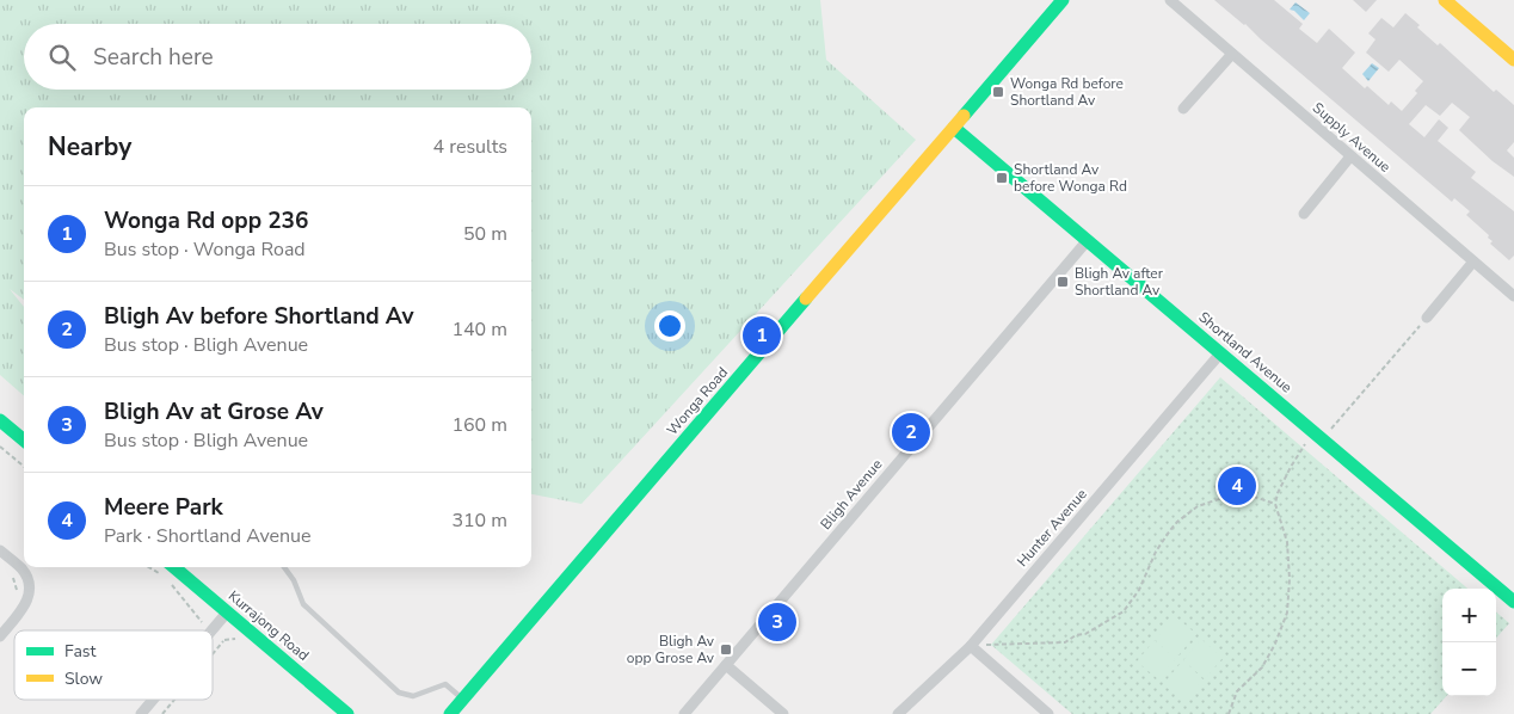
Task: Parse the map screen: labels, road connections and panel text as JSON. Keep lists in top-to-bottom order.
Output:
{
  "streets": {
    "street": [
      "Supply Avenue",
      "Shortland Avenue",
      "Wonga Road",
      "Bligh Avenue",
      "Hunter Avenue",
      "Kurrajong Road"
    ]
  },
  "crossings": [
    ["Shortland Avenue", "Wonga Road"],
    ["Shortland Avenue", "Bligh Avenue"],
    ["Shortland Avenue", "Hunter Avenue"]
  ],
  "places": {
    "transit": [
      "Wonga Rd before Shortland Av",
      "Shortland Av before Wonga Rd",
      "Bligh Av after Shortland Av",
      "Bligh Av opp Grose Av"
    ]
  },
  "legend": ["Fast", "Slow"],
  "page": {
    "search": "Search here",
    "heading": ["Nearby", "4 results"],
    "list": [
      {
        "mark": "1",
        "name": "Wonga Rd opp 236",
        "note": "Bus stop · Wonga Road",
        "value": "50 m"
      },
      {
        "mark": "2",
        "name": "Bligh Av before Shortland Av",
        "note": "Bus stop · Bligh Avenue",
        "value": "140 m"
      },
      {
        "mark": "3",
        "name": "Bligh Av at Grose Av",
        "note": "Bus stop · Bligh Avenue",
        "value": "160 m"
      },
      {
        "mark": "4",
        "name": "Meere Park",
        "note": "Park · Shortland Avenue",
        "value": "310 m"
      }
    ],
    "pins": [
      "1",
      "2",
      "4",
      "3"
    ],
    "map_buttons": ["+", "−"]
  }
}
